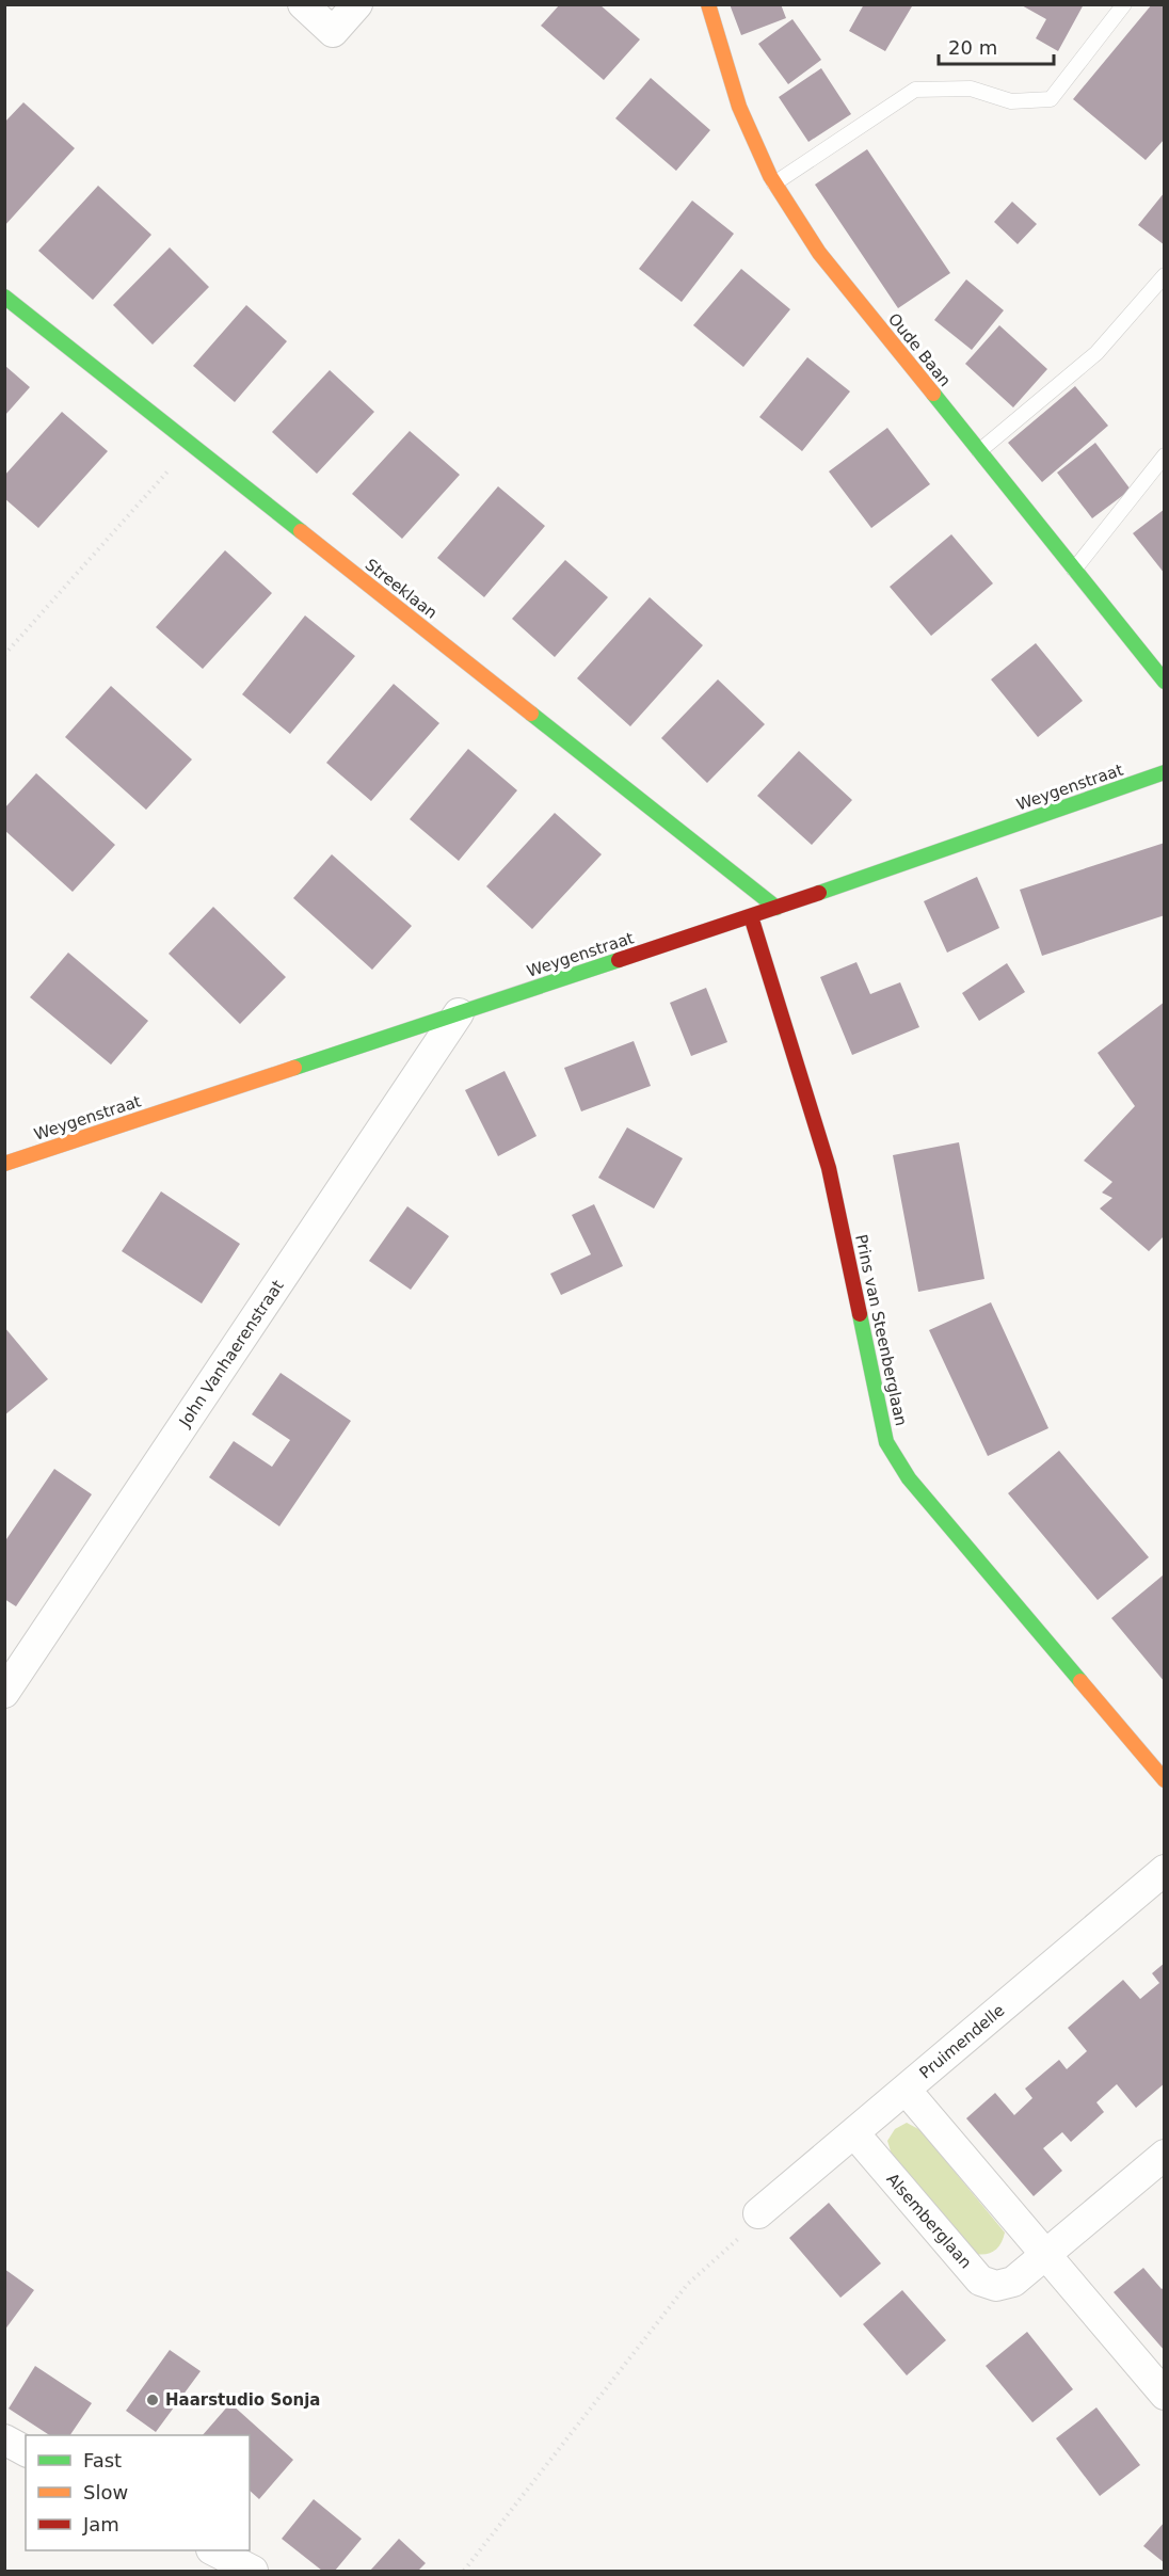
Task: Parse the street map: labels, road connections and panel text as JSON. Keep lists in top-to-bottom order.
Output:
{
  "streets": {
    "street": [
      "Oude Baan",
      "Streeklaan",
      "Weygenstraat",
      "Prins van Steenberglaan",
      "John Vanhaerenstraat",
      "Pruimendelle",
      "Alsemberglaan"
    ]
  },
  "crossings": [
    ["Streeklaan", "Weygenstraat"],
    ["Weygenstraat", "Prins van Steenberglaan"],
    ["Weygenstraat", "John Vanhaerenstraat"],
    ["Pruimendelle", "Alsemberglaan"]
  ],
  "places": ["Haarstudio Sonja"],
  "legend": ["Fast", "Slow", "Jam"],
  "scale_bar": "20 m"
}
